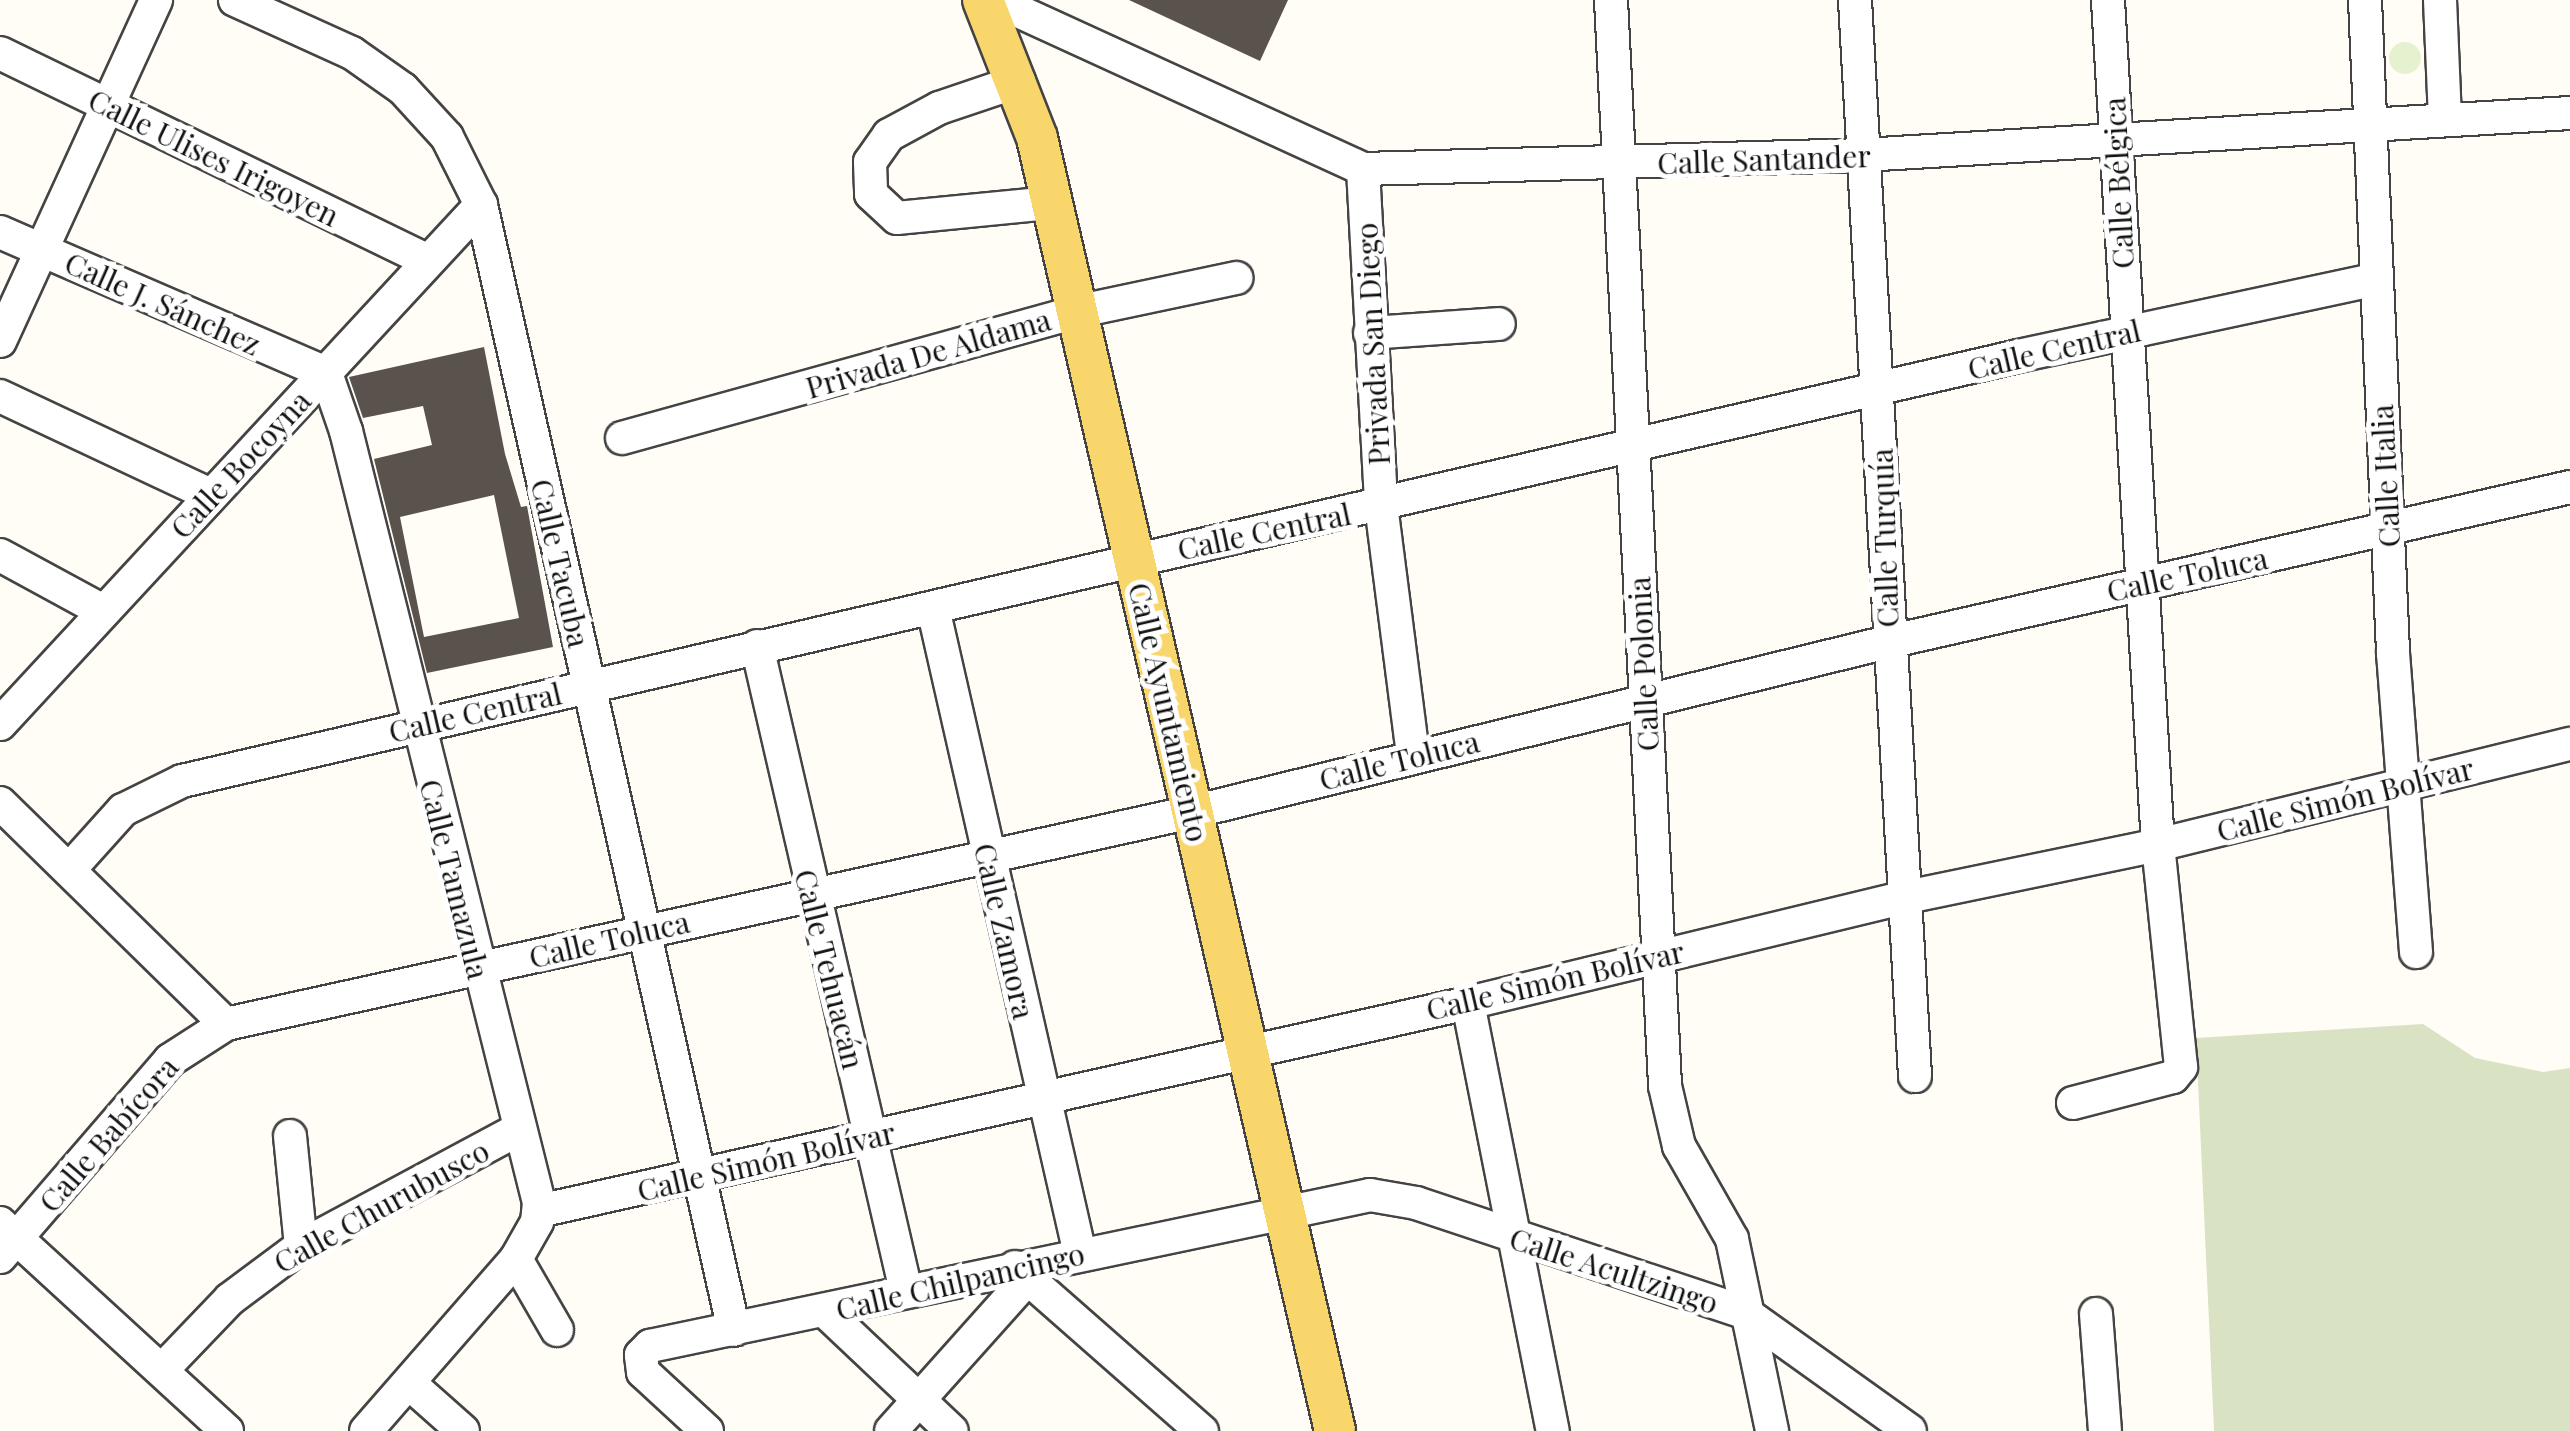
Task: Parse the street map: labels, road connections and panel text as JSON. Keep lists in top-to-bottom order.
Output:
{
  "streets": {
    "main road": ["Calle Ayuntamiento"],
    "street": [
      "Calle Ulises Irigoyen",
      "Calle Santander",
      "Calle Bélgica",
      "Calle J. Sánchez",
      "Privada San Diego",
      "Calle Central",
      "Privada De Aldama",
      "Calle Bocoyna",
      "Calle Italia",
      "Calle Turquía",
      "Calle Tacuba",
      "Calle Toluca",
      "Calle Polonia",
      "Calle Simón Bolívar",
      "Calle Tamazula",
      "Calle Zamora",
      "Calle Tehuacán",
      "Calle Babícora",
      "Calle Churubusco",
      "Calle Acultzingo",
      "Calle Chilpancingo"
    ]
  },
  "crossings": [
    ["Calle Ulises Irigoyen", "Calle Bocoyna"],
    ["Calle Santander", "Calle Bélgica"],
    ["Calle Santander", "Privada San Diego"],
    ["Calle Santander", "Calle Italia"],
    ["Calle Santander", "Calle Turquía"],
    ["Calle Santander", "Calle Polonia"],
    ["Calle Bélgica", "Calle Central"],
    ["Calle Bélgica", "Calle Toluca"],
    ["Calle Bélgica", "Calle Simón Bolívar"],
    ["Calle J. Sánchez", "Calle Bocoyna"],
    ["Calle J. Sánchez", "Calle Tamazula"],
    ["Privada San Diego", "Calle Central"],
    ["Privada San Diego", "Calle Toluca"],
    ["Calle Central", "Calle Italia"],
    ["Calle Central", "Calle Turquía"],
    ["Calle Central", "Calle Tacuba"],
    ["Calle Central", "Calle Polonia"],
    ["Calle Central", "Calle Ayuntamiento"],
    ["Calle Central", "Calle Tamazula"],
    ["Calle Central", "Calle Zamora"],
    ["Calle Central", "Calle Tehuacán"],
    ["Privada De Aldama", "Calle Ayuntamiento"],
    ["Calle Bocoyna", "Calle Tacuba"],
    ["Calle Bocoyna", "Calle Tamazula"],
    ["Calle Italia", "Calle Toluca"],
    ["Calle Italia", "Calle Simón Bolívar"],
    ["Calle Turquía", "Calle Toluca"],
    ["Calle Turquía", "Calle Simón Bolívar"],
    ["Calle Tacuba", "Calle Toluca"],
    ["Calle Tacuba", "Calle Simón Bolívar"],
    ["Calle Tacuba", "Calle Chilpancingo"],
    ["Calle Toluca", "Calle Polonia"],
    ["Calle Toluca", "Calle Ayuntamiento"],
    ["Calle Toluca", "Calle Tamazula"],
    ["Calle Toluca", "Calle Zamora"],
    ["Calle Toluca", "Calle Tehuacán"],
    ["Calle Toluca", "Calle Babícora"],
    ["Calle Polonia", "Calle Simón Bolívar"],
    ["Calle Polonia", "Calle Acultzingo"],
    ["Calle Ayuntamiento", "Calle Simón Bolívar"],
    ["Calle Ayuntamiento", "Calle Acultzingo"],
    ["Calle Ayuntamiento", "Calle Chilpancingo"],
    ["Calle Simón Bolívar", "Calle Tamazula"],
    ["Calle Simón Bolívar", "Calle Zamora"],
    ["Calle Simón Bolívar", "Calle Tehuacán"],
    ["Calle Tamazula", "Calle Churubusco"],
    ["Calle Zamora", "Calle Chilpancingo"],
    ["Calle Tehuacán", "Calle Chilpancingo"],
    ["Calle Acultzingo", "Calle Chilpancingo"]
  ]
}
